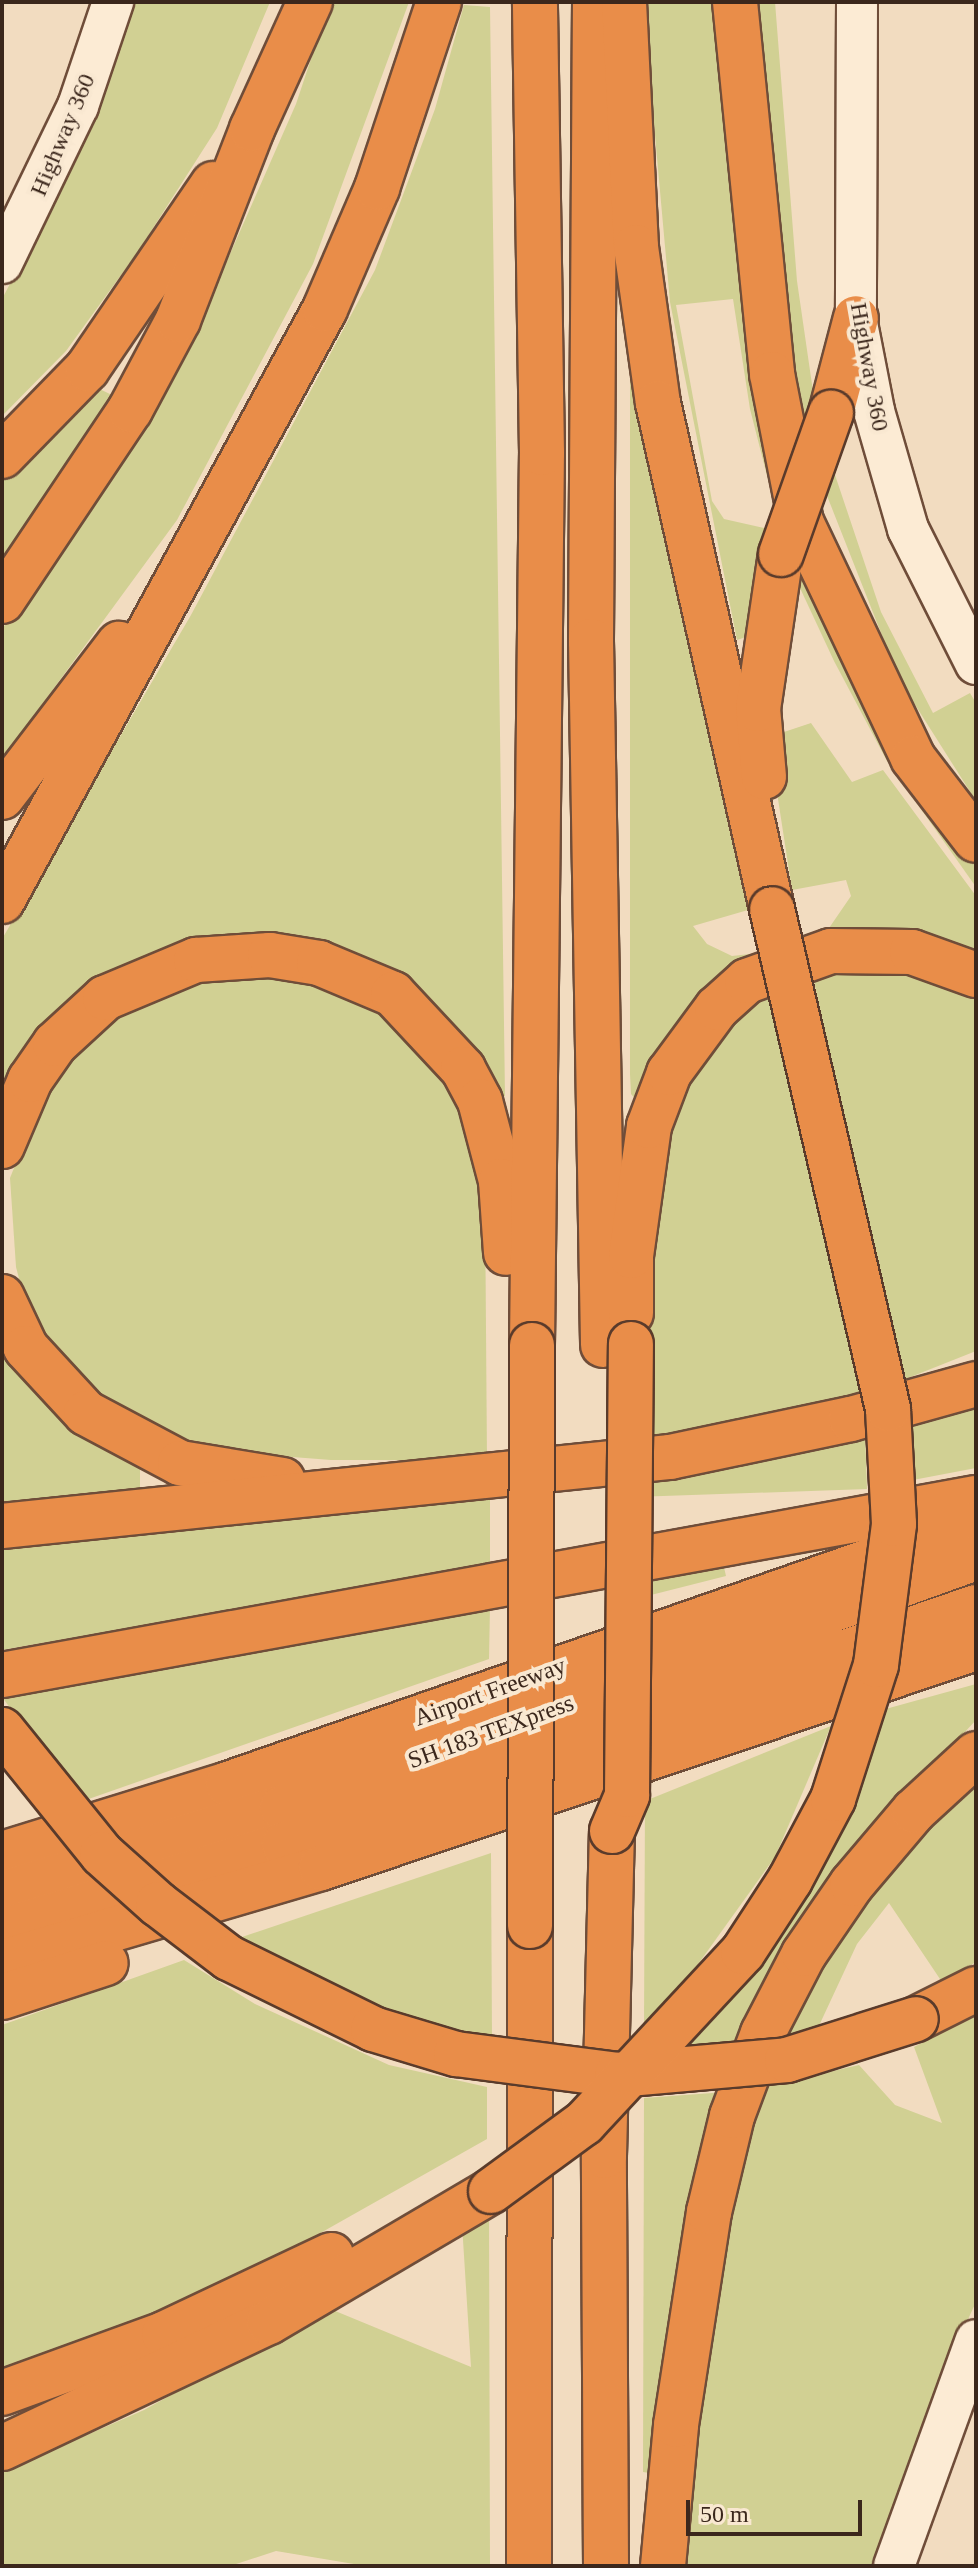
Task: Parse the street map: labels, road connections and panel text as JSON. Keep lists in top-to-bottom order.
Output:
{
  "streets": {
    "highway": ["Airport Freeway", "SH 183 TEXpress"],
    "main road": ["Highway 360"]
  },
  "scale_bar": "50 m"
}
